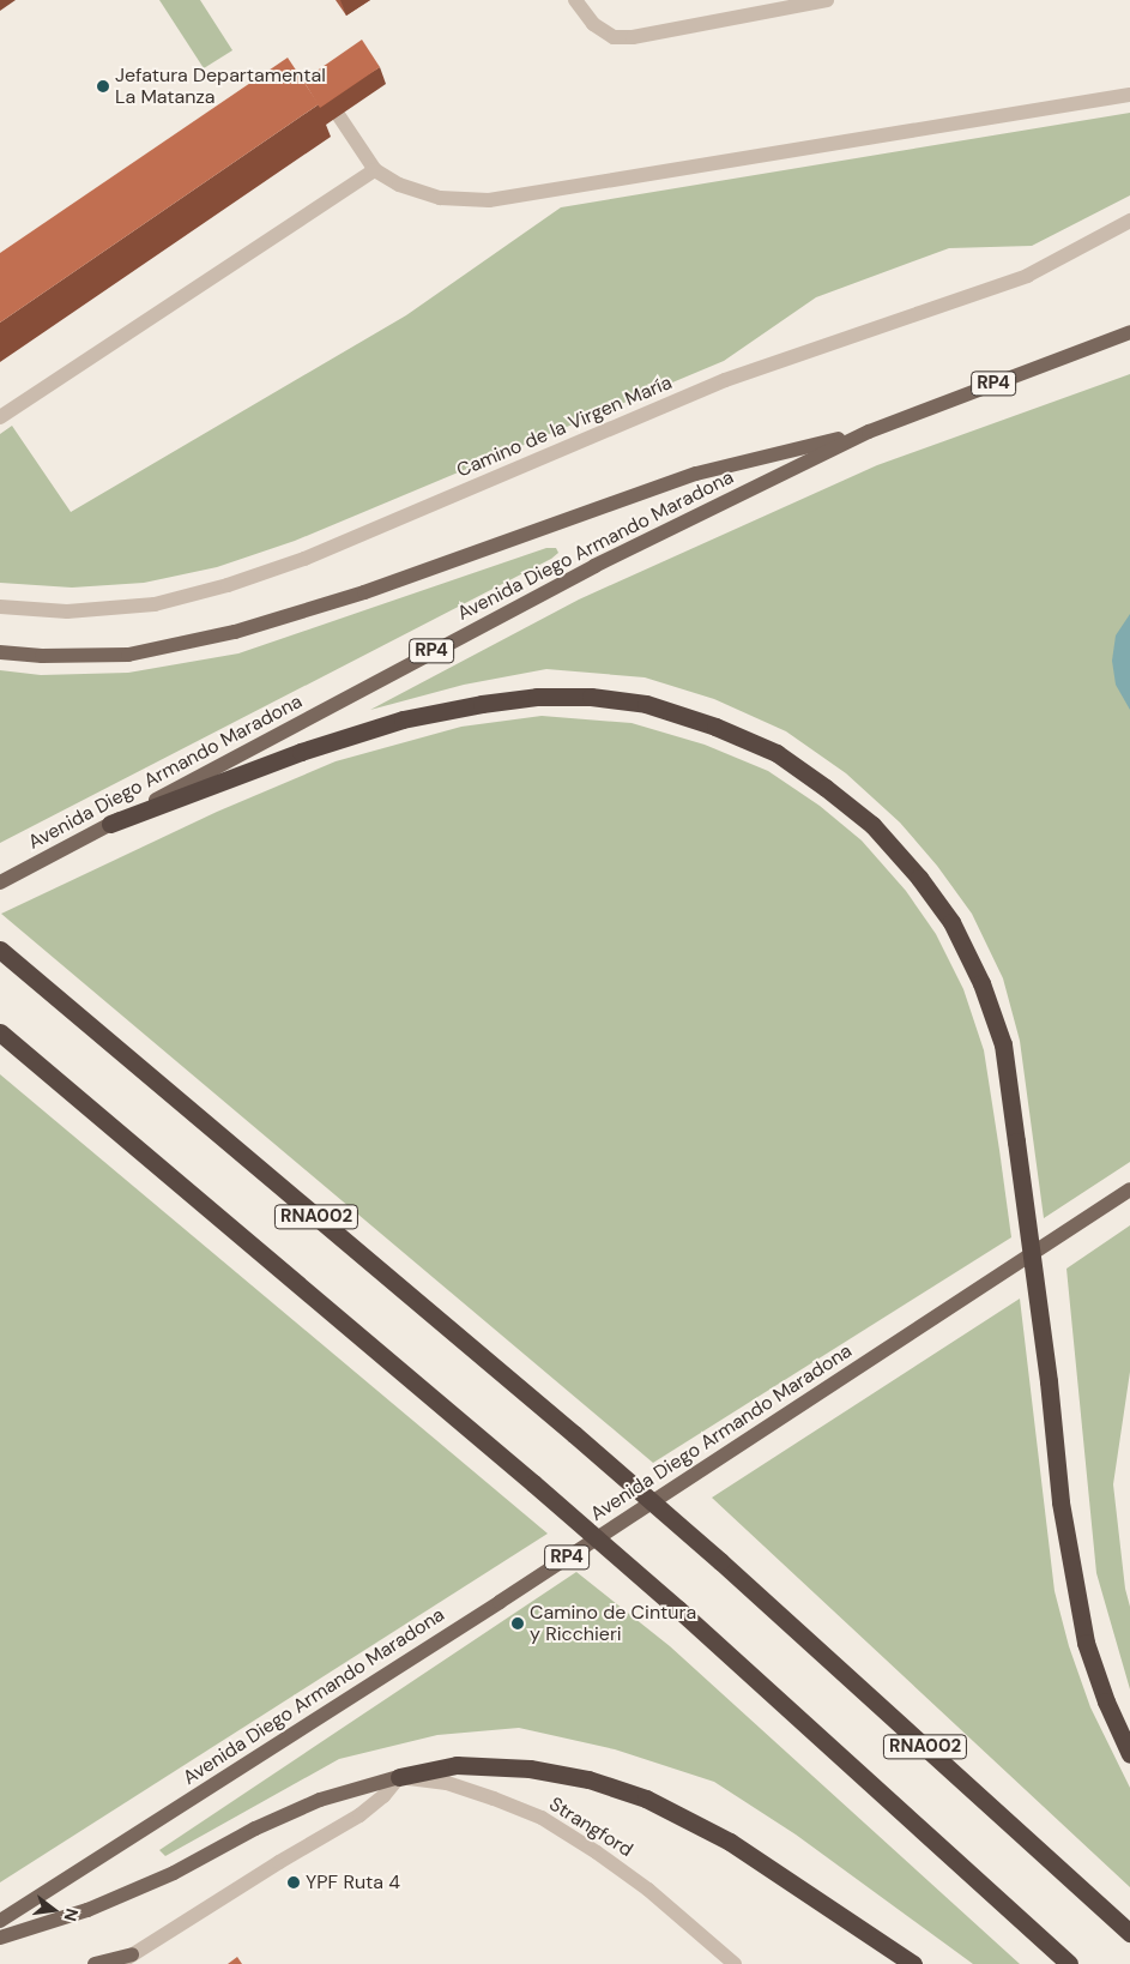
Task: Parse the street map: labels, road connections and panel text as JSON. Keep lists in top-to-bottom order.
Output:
{
  "streets": {
    "highway": ["RNA002"],
    "main road": ["RP4", "Avenida Diego Armando Maradona"],
    "street": ["Camino de la Virgen María", "Strangford"]
  },
  "places": ["Jefatura Departamental La Matanza", "Camino de Cintura y Ricchieri", "YPF Ruta 4"],
  "north": "right"
}
